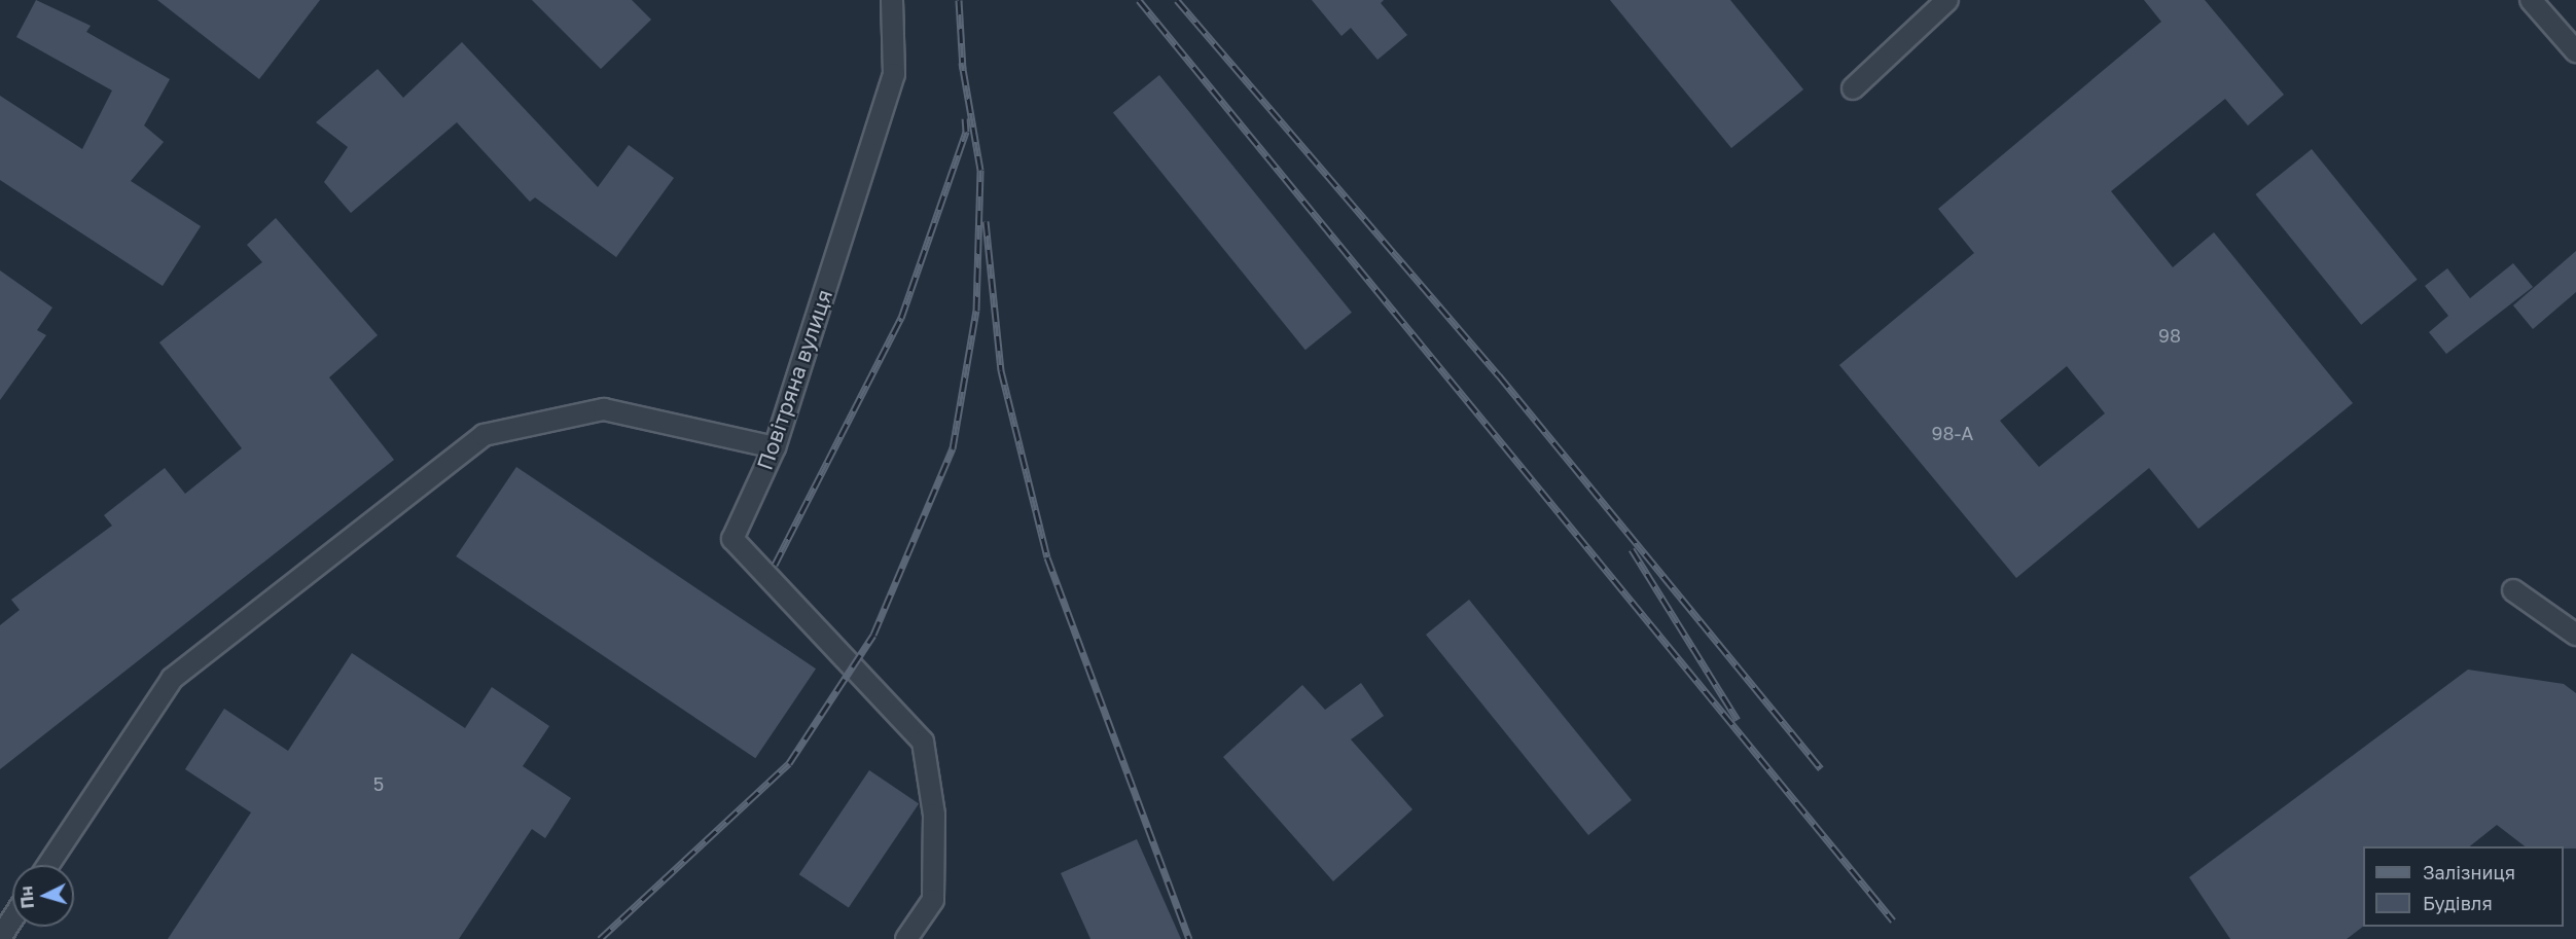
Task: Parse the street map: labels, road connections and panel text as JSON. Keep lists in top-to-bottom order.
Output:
{
  "streets": {
    "lane": ["Повітряна вулиця"]
  },
  "house_numbers": ["98", "98-А", "5"],
  "legend": ["Залізниця", "Будівля"],
  "north": "left"
}
